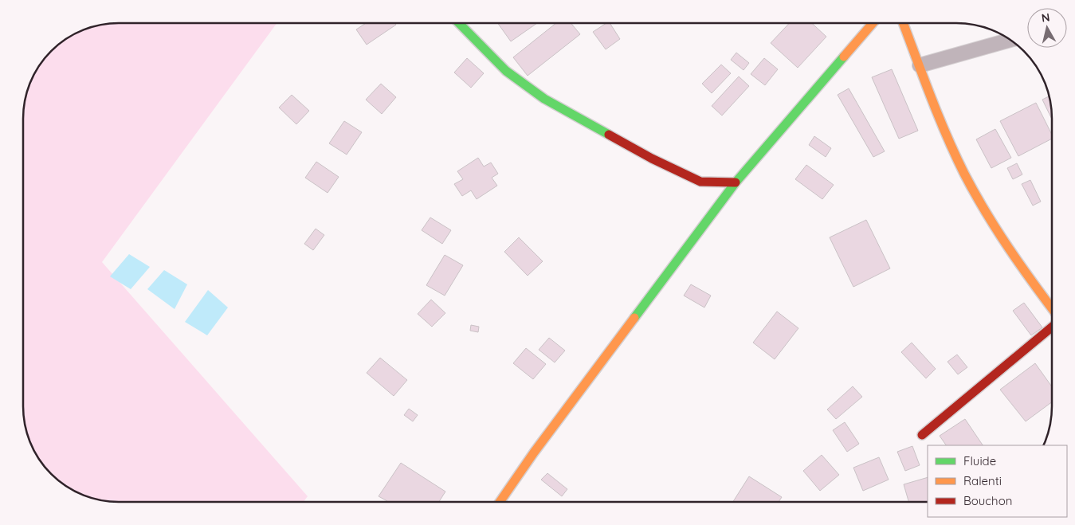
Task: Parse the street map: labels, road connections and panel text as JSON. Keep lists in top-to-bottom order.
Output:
{
  "legend": ["Fluide", "Ralenti", "Bouchon"],
  "north": "top"
}
